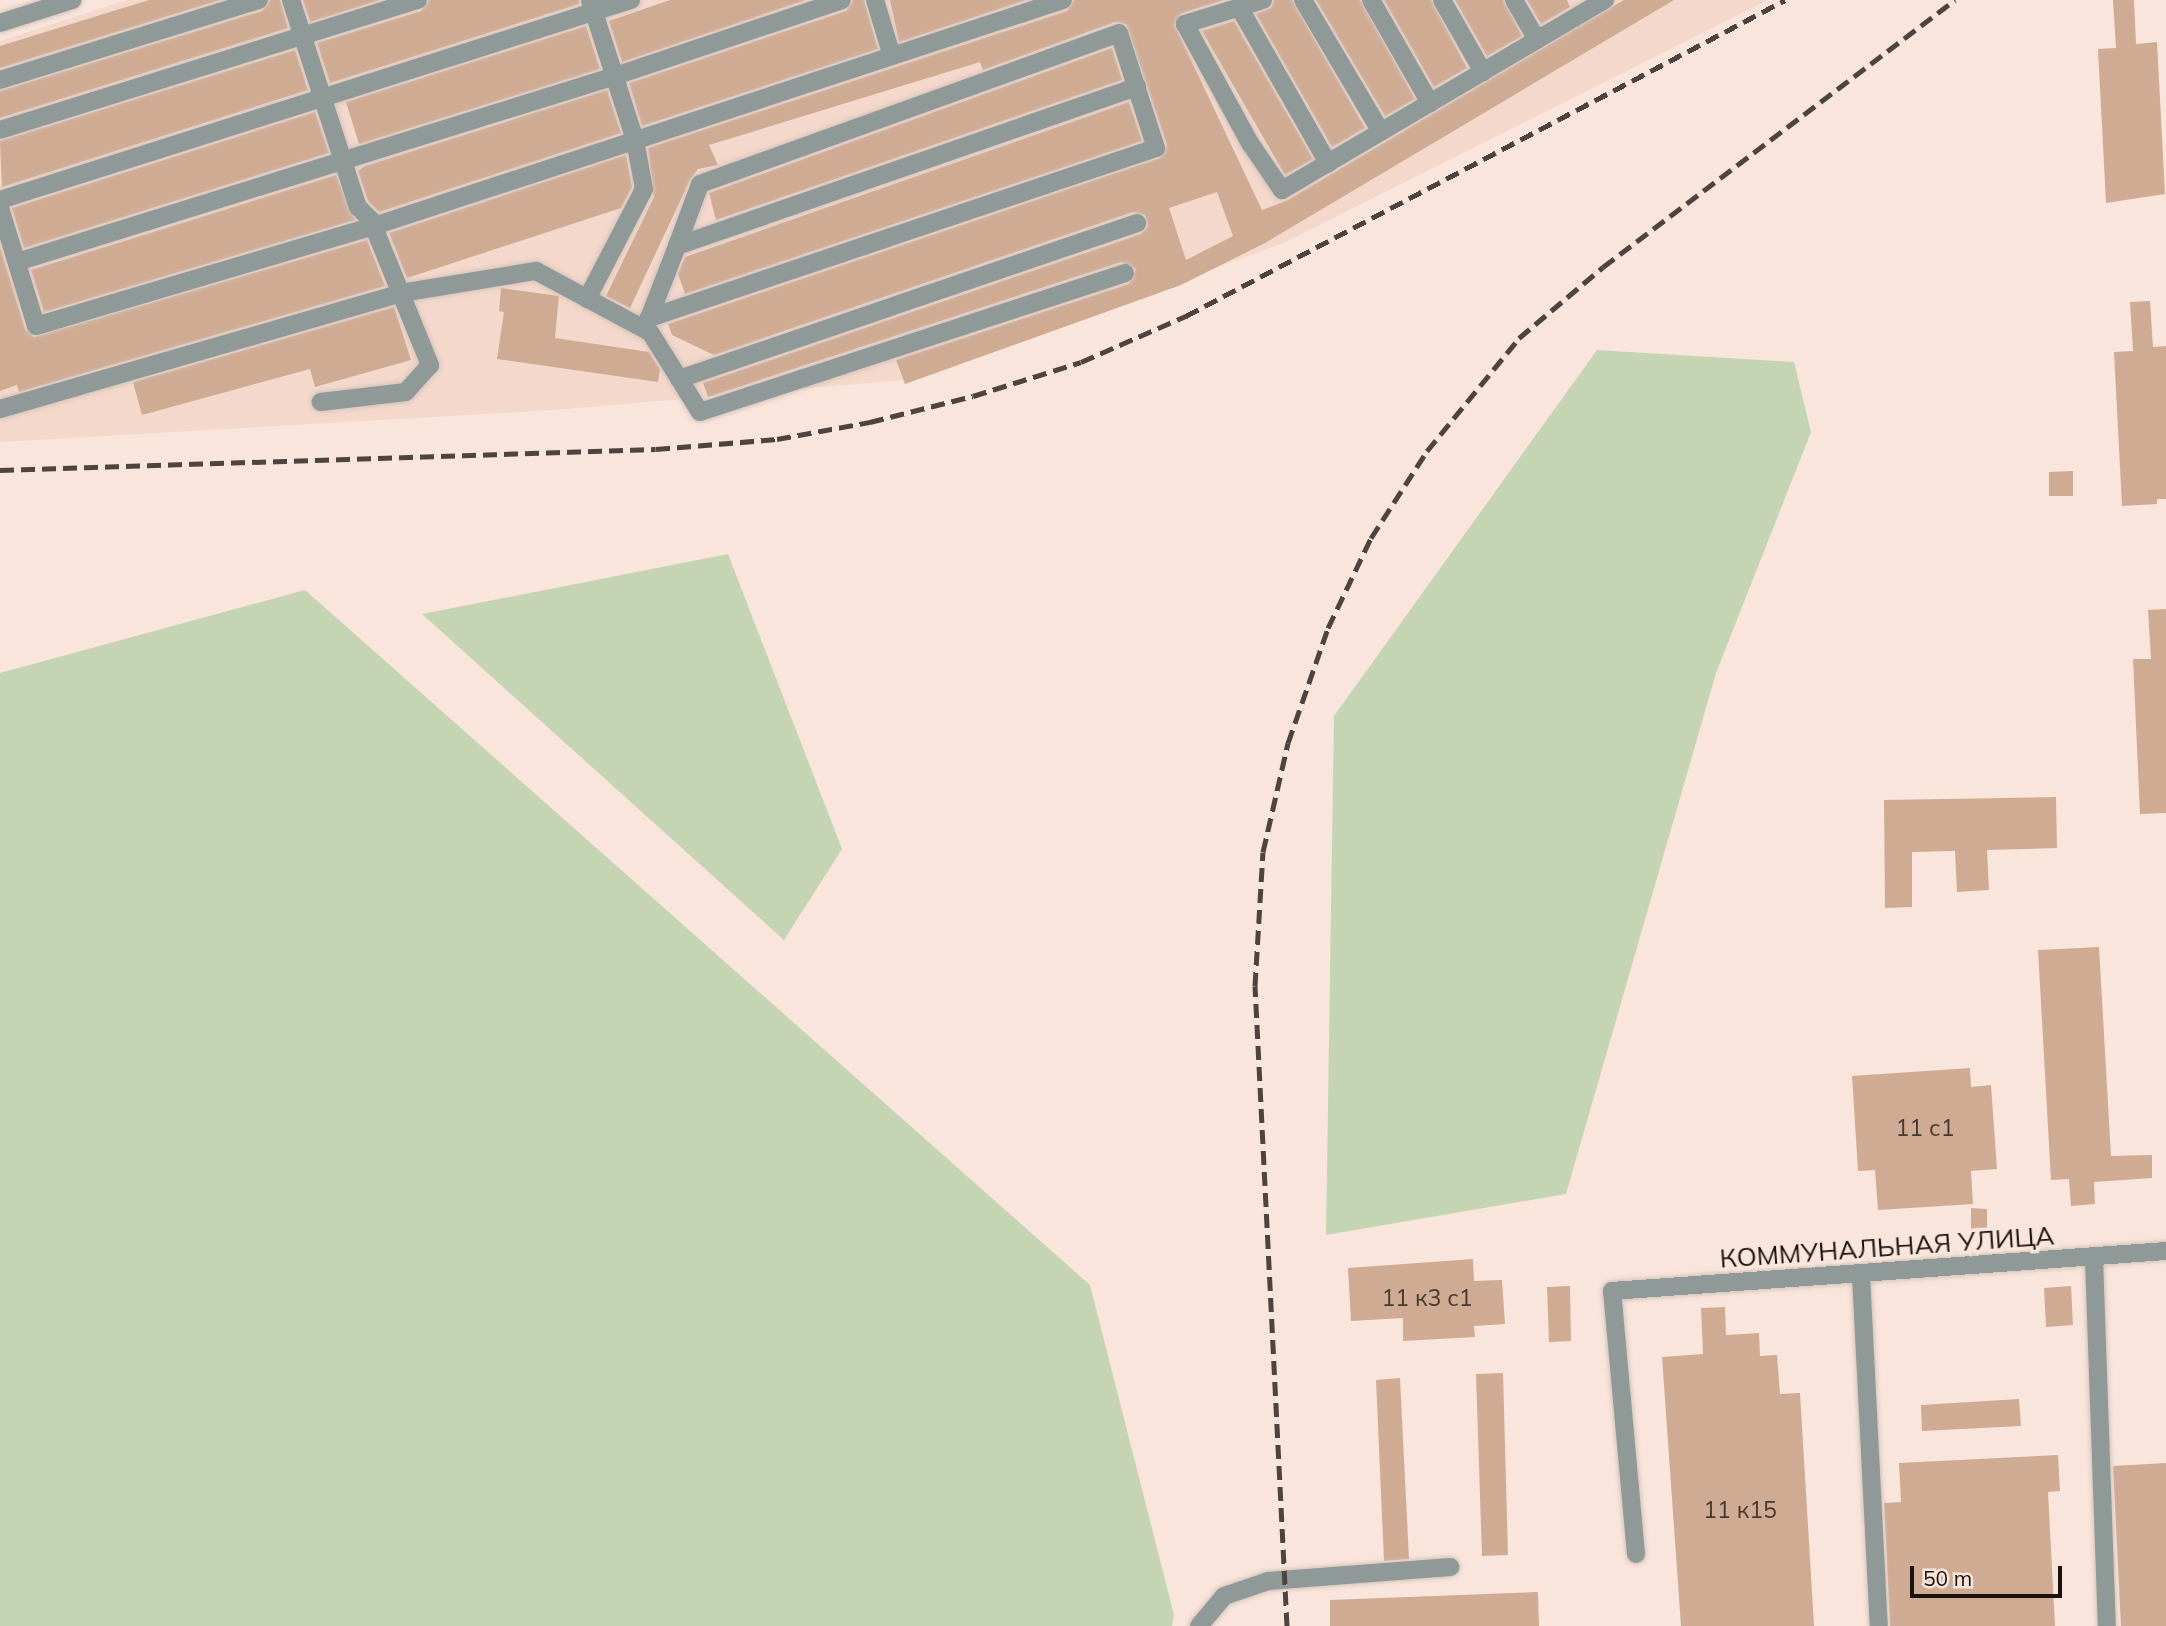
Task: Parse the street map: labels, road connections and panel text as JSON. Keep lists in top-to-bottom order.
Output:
{
  "streets": {
    "street": ["КОММУНАЛЬНАЯ УЛИЦА"]
  },
  "house_numbers": ["11 с1", "11 к3 с1", "11 к15"],
  "scale_bar": "50 m"
}
